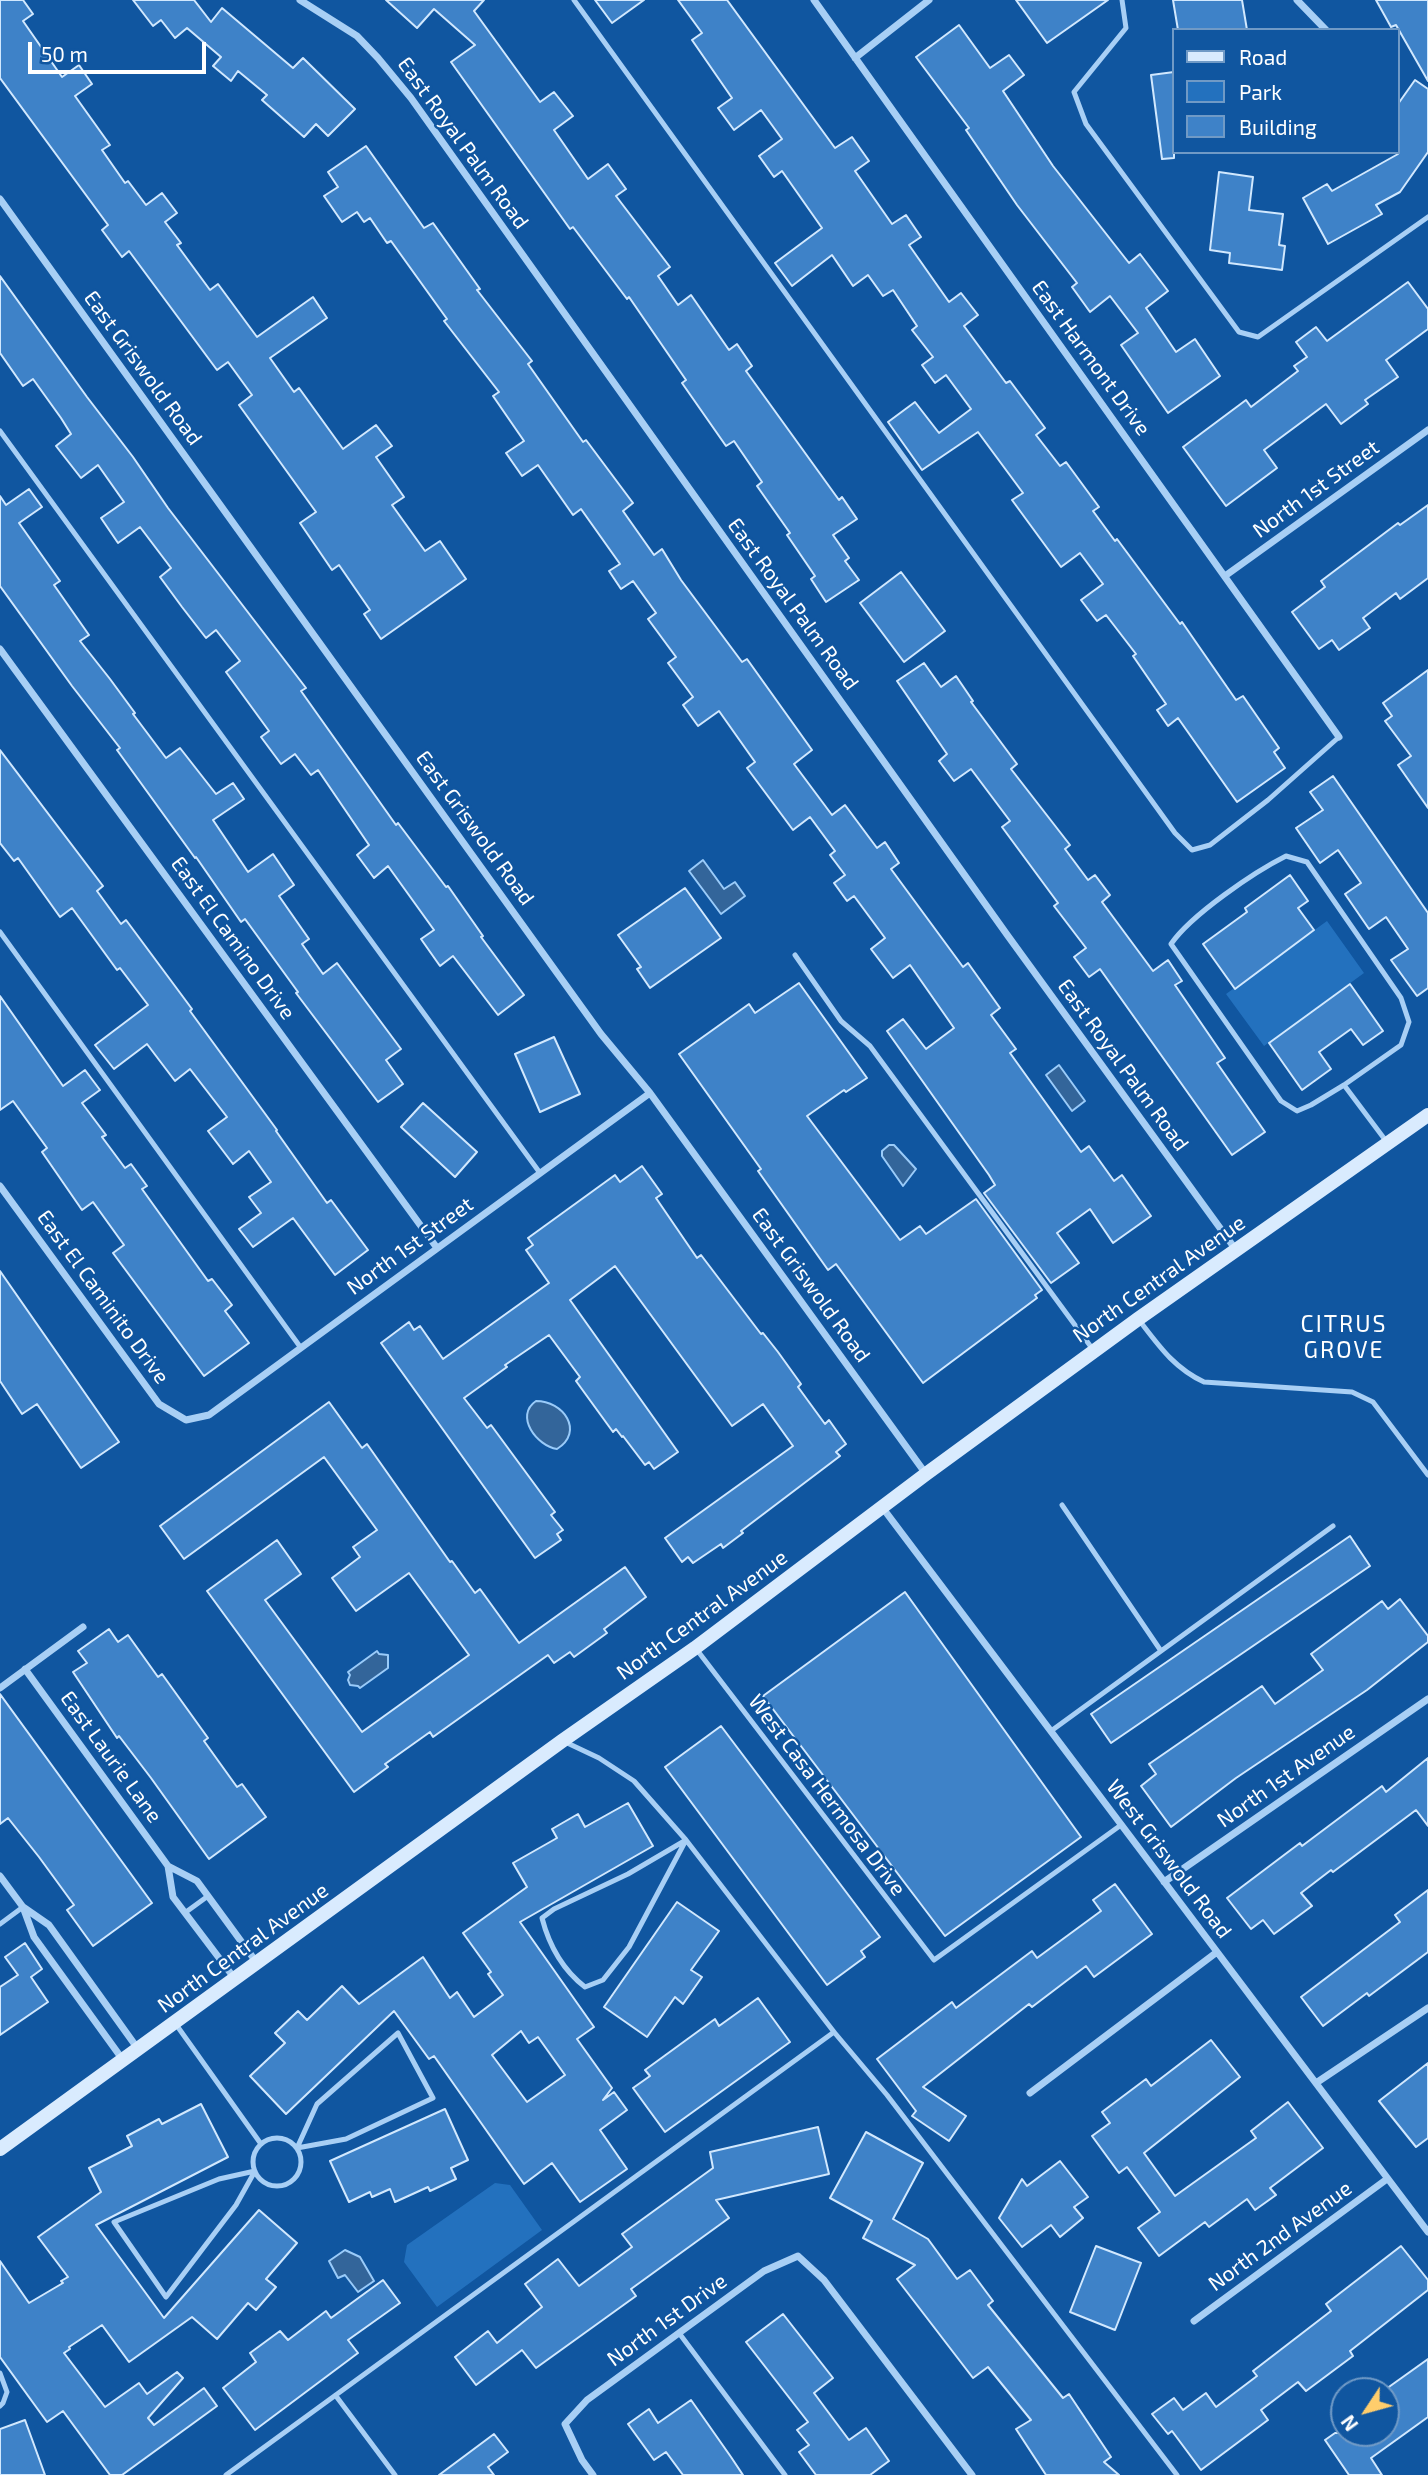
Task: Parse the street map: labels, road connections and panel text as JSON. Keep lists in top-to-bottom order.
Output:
{
  "streets": {
    "main road": ["North Central Avenue"],
    "street": [
      "East Royal Palm Road",
      "East Harmont Drive",
      "East Griswold Road",
      "North 1st Street",
      "East El Camino Drive",
      "East El Caminito Drive",
      "East Laurie Lane",
      "North 1st Avenue",
      "West Griswold Road",
      "North 2nd Avenue",
      "North 1st Drive"
    ],
    "lane": ["West Casa Hermosa Drive"]
  },
  "crossings": [
    ["East Royal Palm Road", "North Central Avenue"],
    ["East Harmont Drive", "North 1st Street"],
    ["East Griswold Road", "North 1st Street"],
    ["East Griswold Road", "North Central Avenue"],
    ["North 1st Street", "East El Camino Drive"],
    ["North 1st Street", "East El Caminito Drive"],
    ["North Central Avenue", "East Laurie Lane"],
    ["North Central Avenue", "West Casa Hermosa Drive"],
    ["North Central Avenue", "West Griswold Road"],
    ["North 1st Avenue", "West Griswold Road"],
    ["West Casa Hermosa Drive", "West Griswold Road"],
    ["West Griswold Road", "North 2nd Avenue"]
  ],
  "districts": ["CITRUS GROVE"],
  "legend": ["Road", "Park", "Building"],
  "scale_bar": "50 m",
  "north": "bottom left"
}
